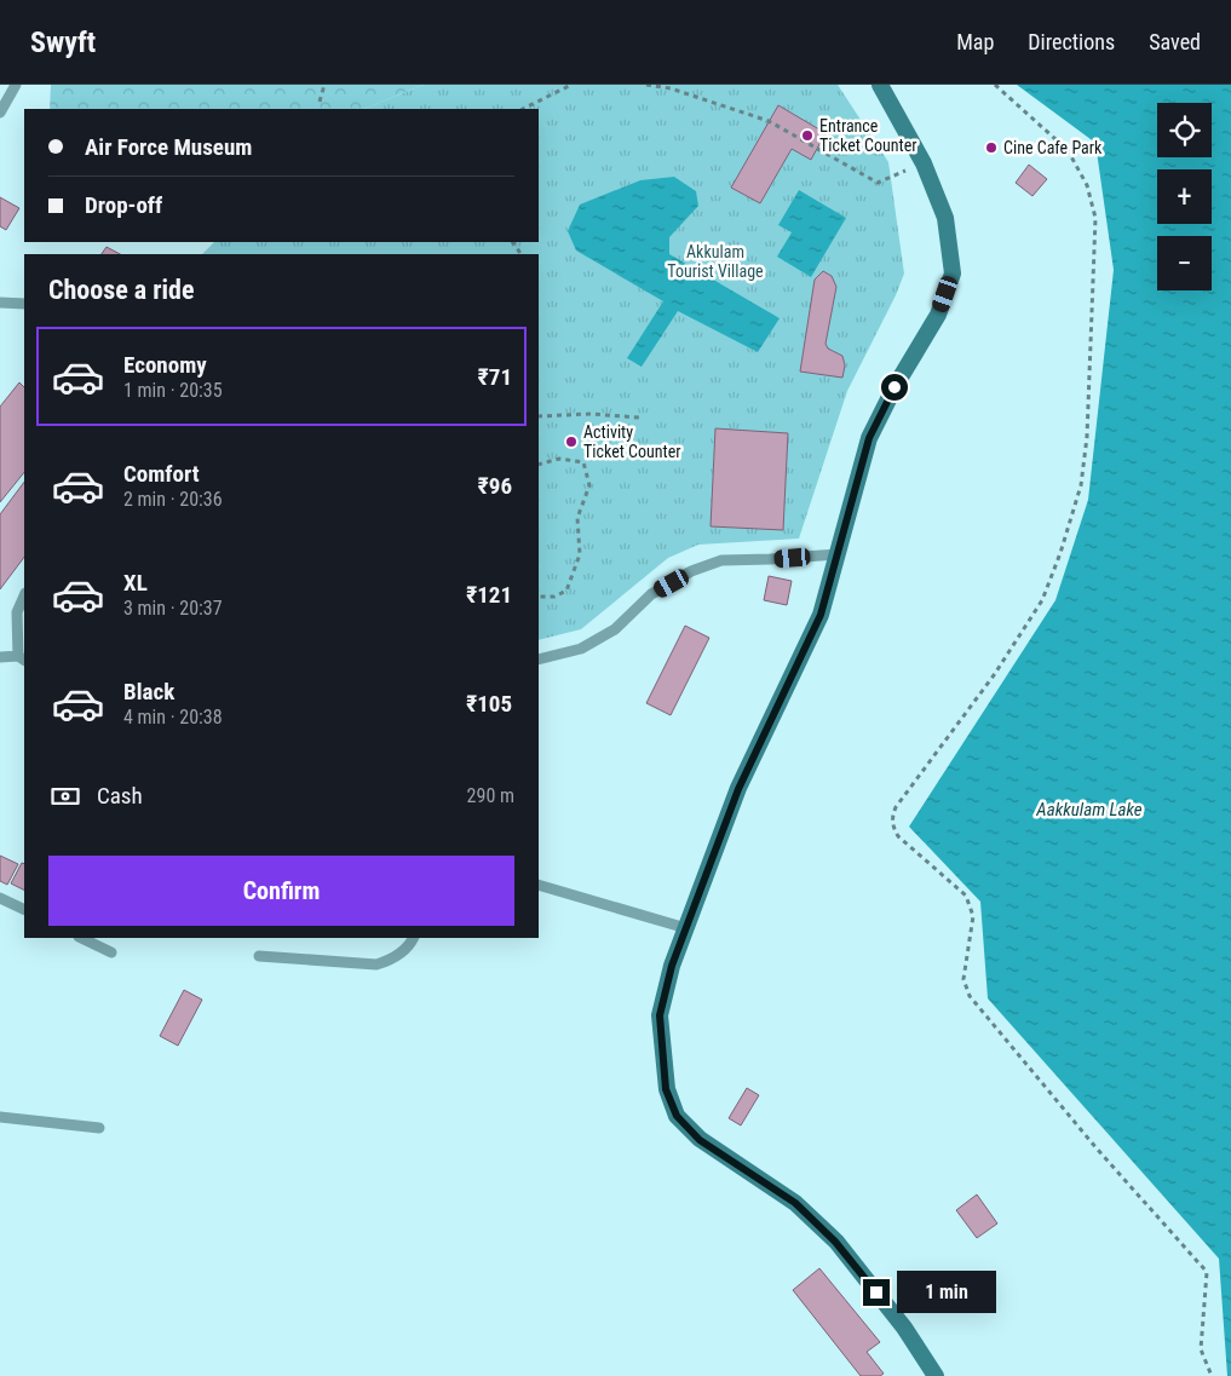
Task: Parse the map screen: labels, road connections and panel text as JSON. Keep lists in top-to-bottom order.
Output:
{
  "water": ["Aakkulam Lake"],
  "parks": ["Akkulam Tourist Village"],
  "places": ["Entrance Ticket Counter", "Cine Cafe Park", "Activity Ticket Counter"],
  "page": {
    "header": "Swyft",
    "nav": ["Map", "Directions", "Saved"],
    "map_buttons": ["+", "−"],
    "banner": ["Air Force Museum", "Drop-off"],
    "heading": "Choose a ride",
    "list": [
      {
        "name": "Economy",
        "note": "1 min · 20:35",
        "value": "₹71"
      },
      {
        "name": "Comfort",
        "note": "2 min · 20:36",
        "value": "₹96"
      },
      {
        "name": "XL",
        "note": "3 min · 20:37",
        "value": "₹121"
      },
      {
        "name": "Black",
        "note": "4 min · 20:38",
        "value": "₹105"
      }
    ],
    "pay": ["Cash", "290 m"],
    "buttons": "Confirm",
    "bubble": "1 min"
  }
}
